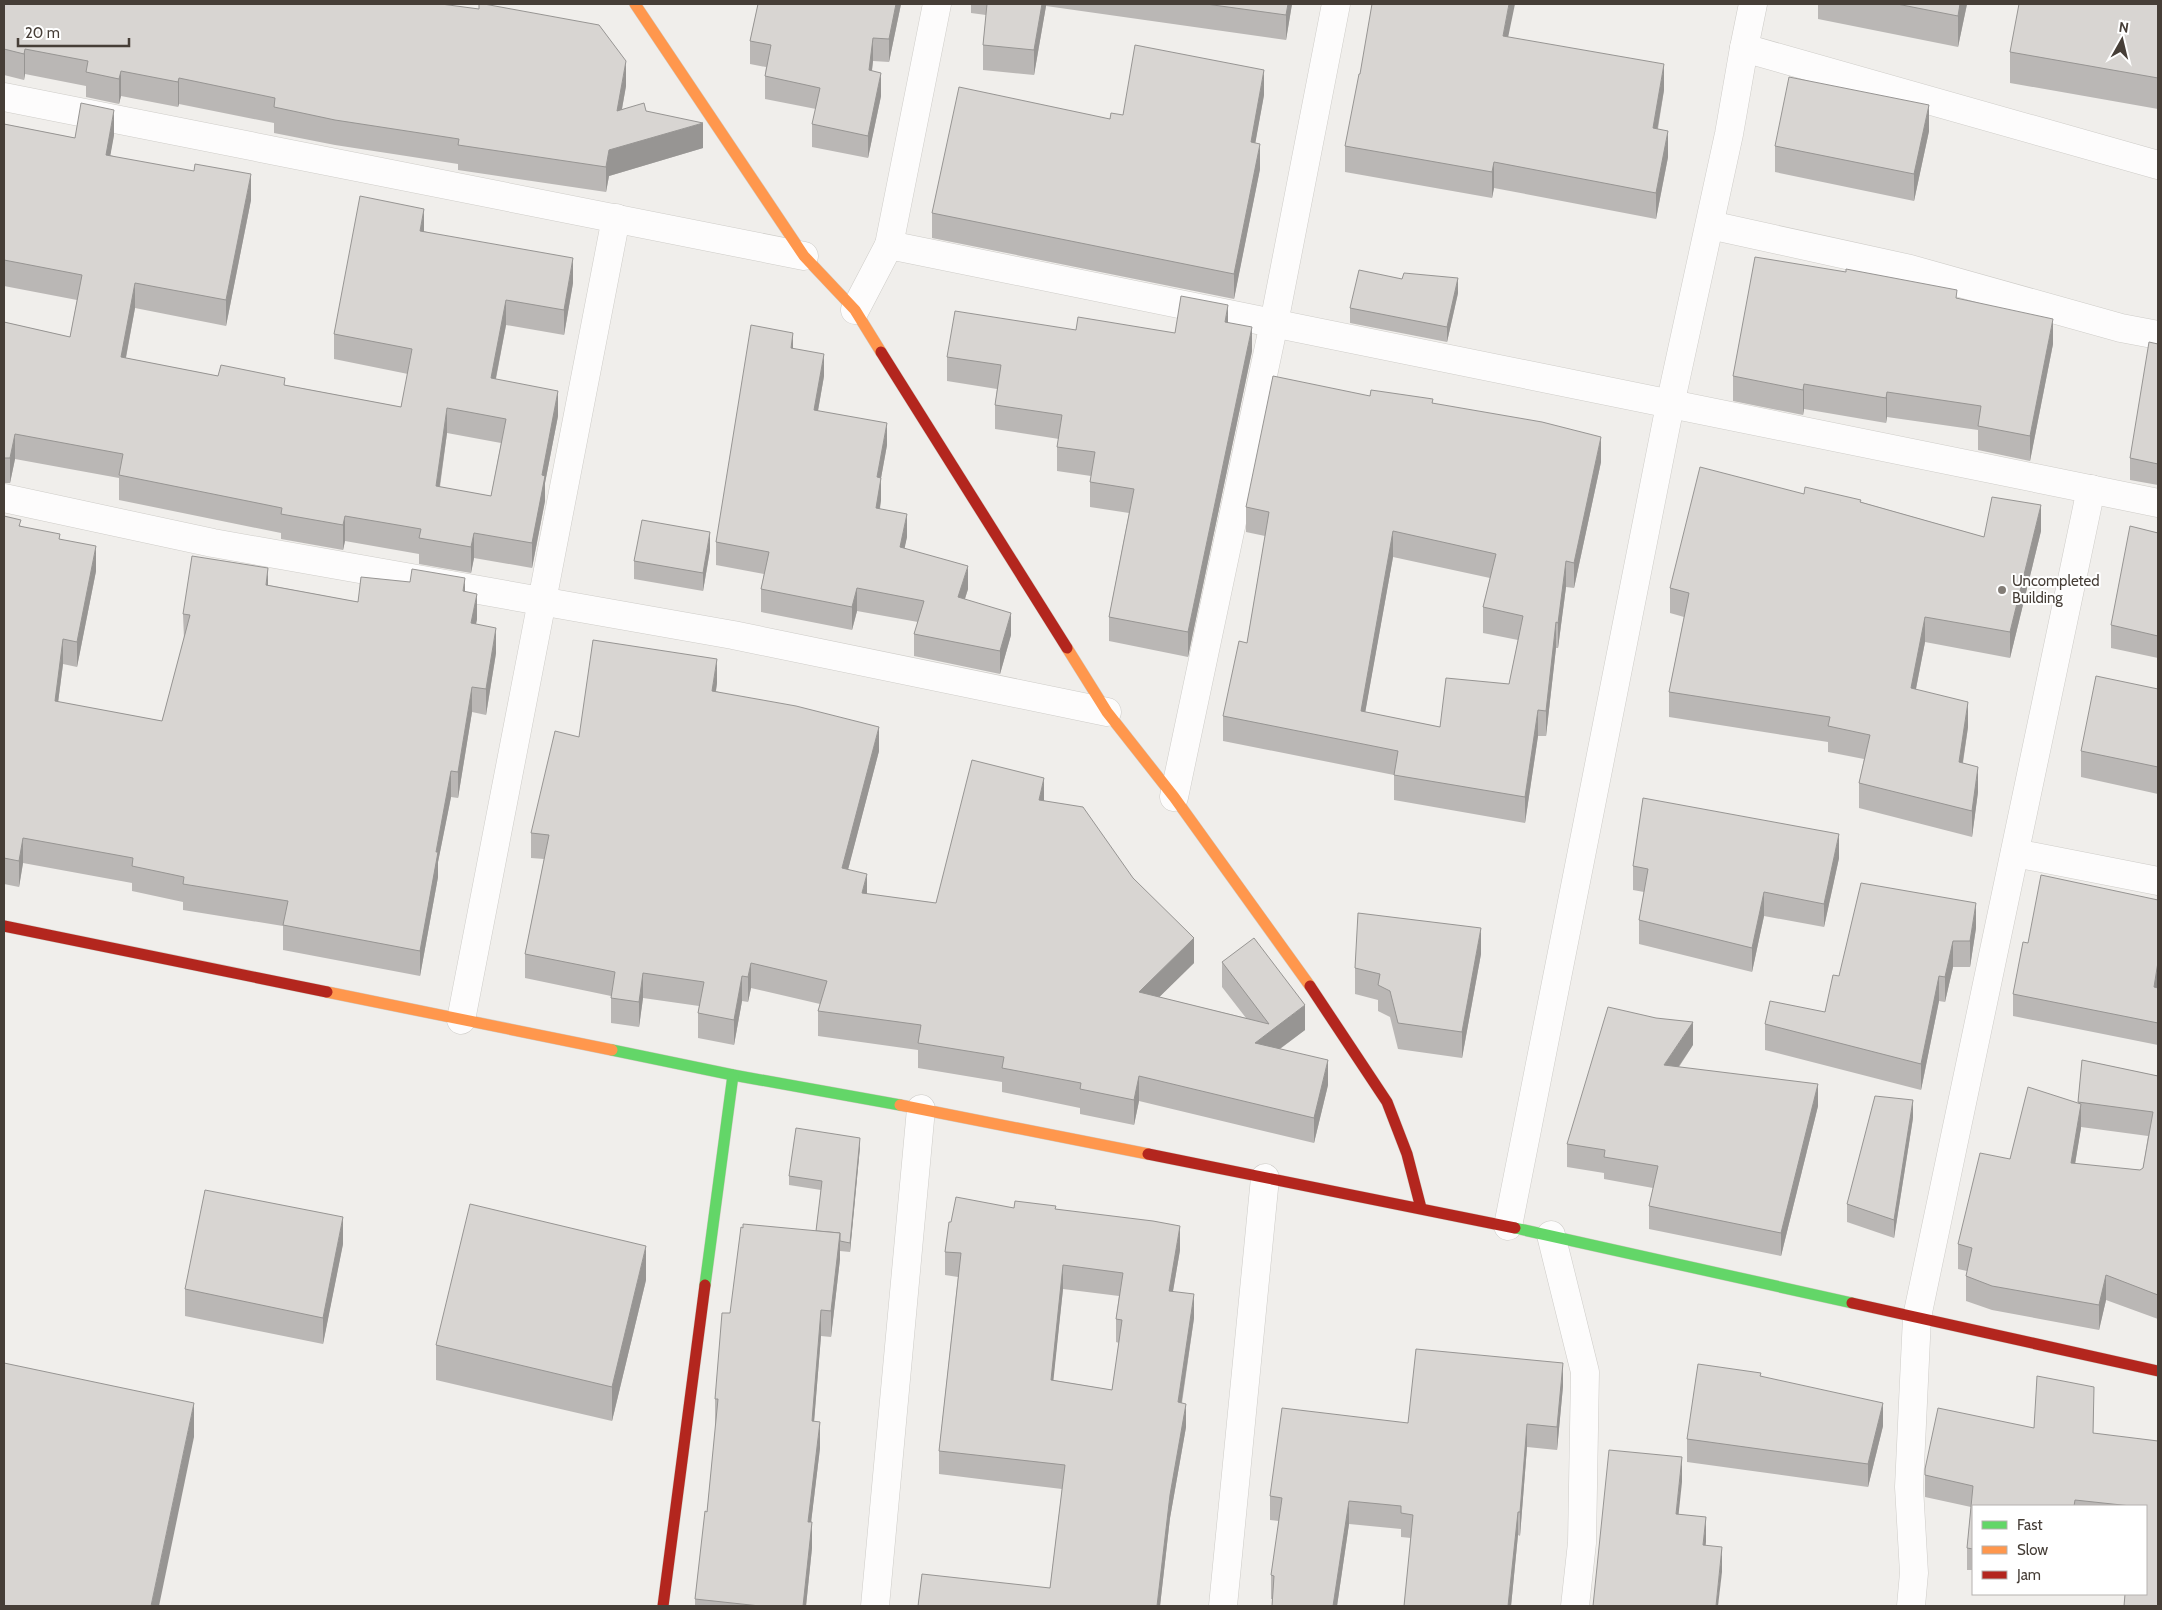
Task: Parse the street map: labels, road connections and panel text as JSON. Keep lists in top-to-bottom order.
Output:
{
  "places": ["Uncompleted Building"],
  "legend": ["Fast", "Slow", "Jam"],
  "scale_bar": "20 m",
  "north": "top"
}
